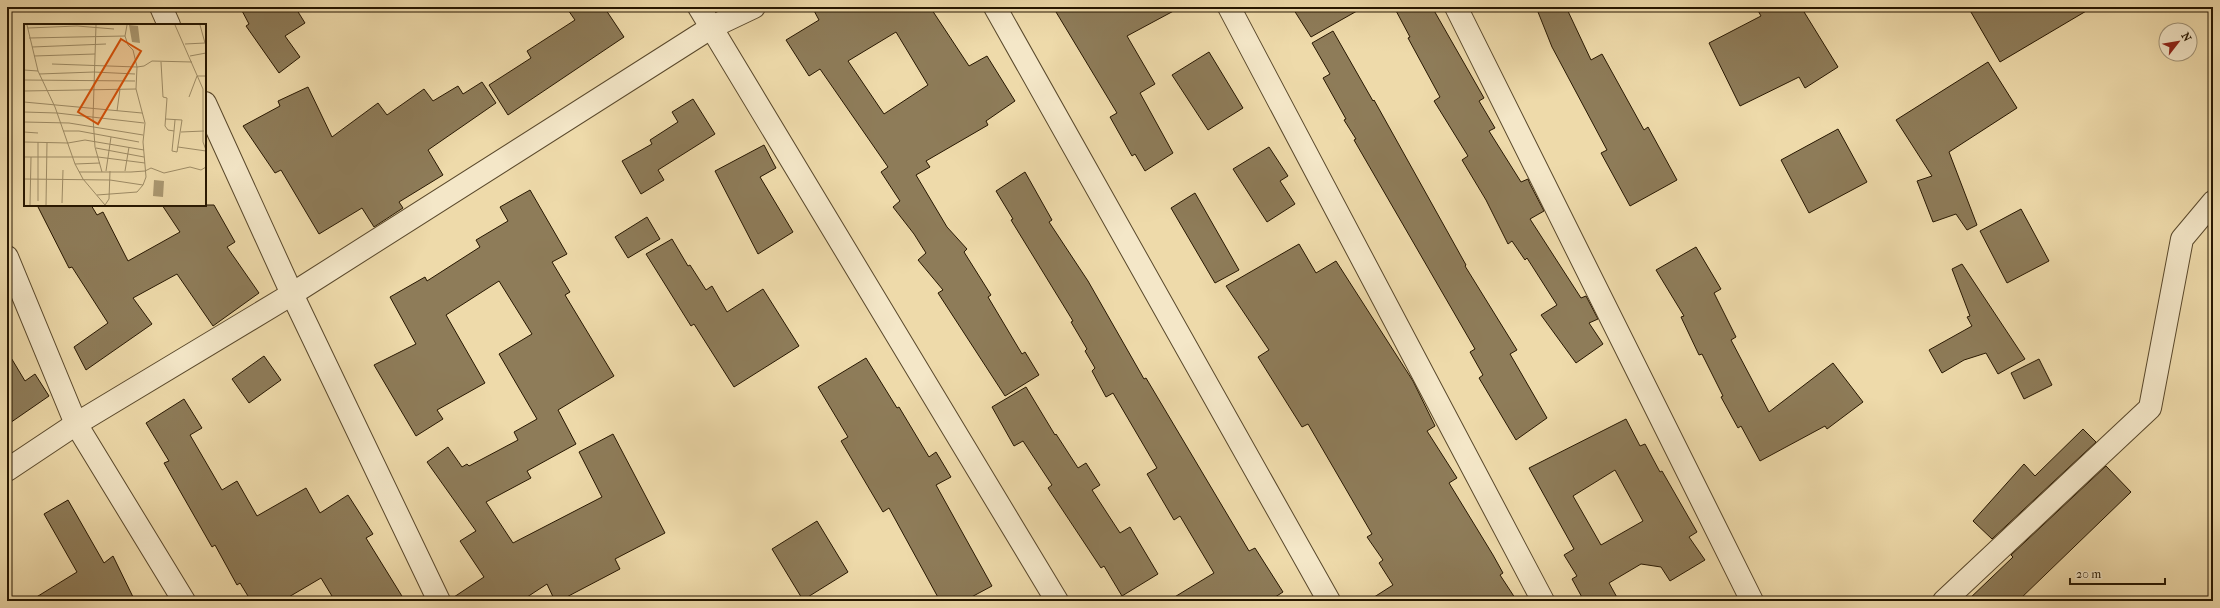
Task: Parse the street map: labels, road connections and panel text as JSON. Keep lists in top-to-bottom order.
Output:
{
  "scale_bar": "20 m",
  "north": "top right"
}
